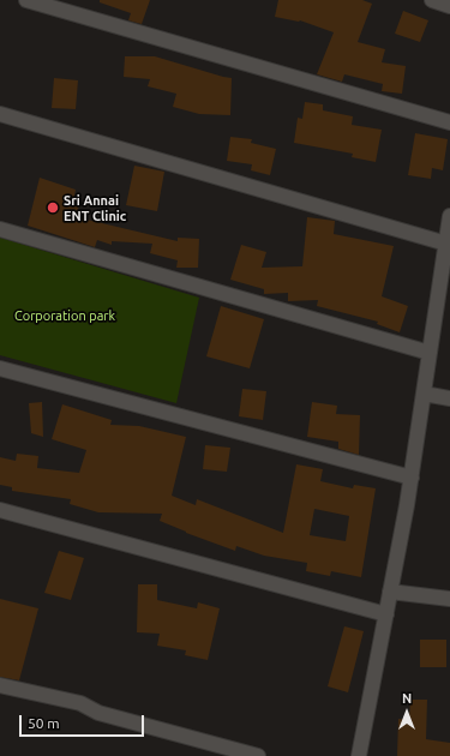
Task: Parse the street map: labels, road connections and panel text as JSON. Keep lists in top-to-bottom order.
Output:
{
  "parks": ["Corporation park"],
  "places": ["Sri Annai ENT Clinic"],
  "scale_bar": "50 m",
  "north": "top"
}
